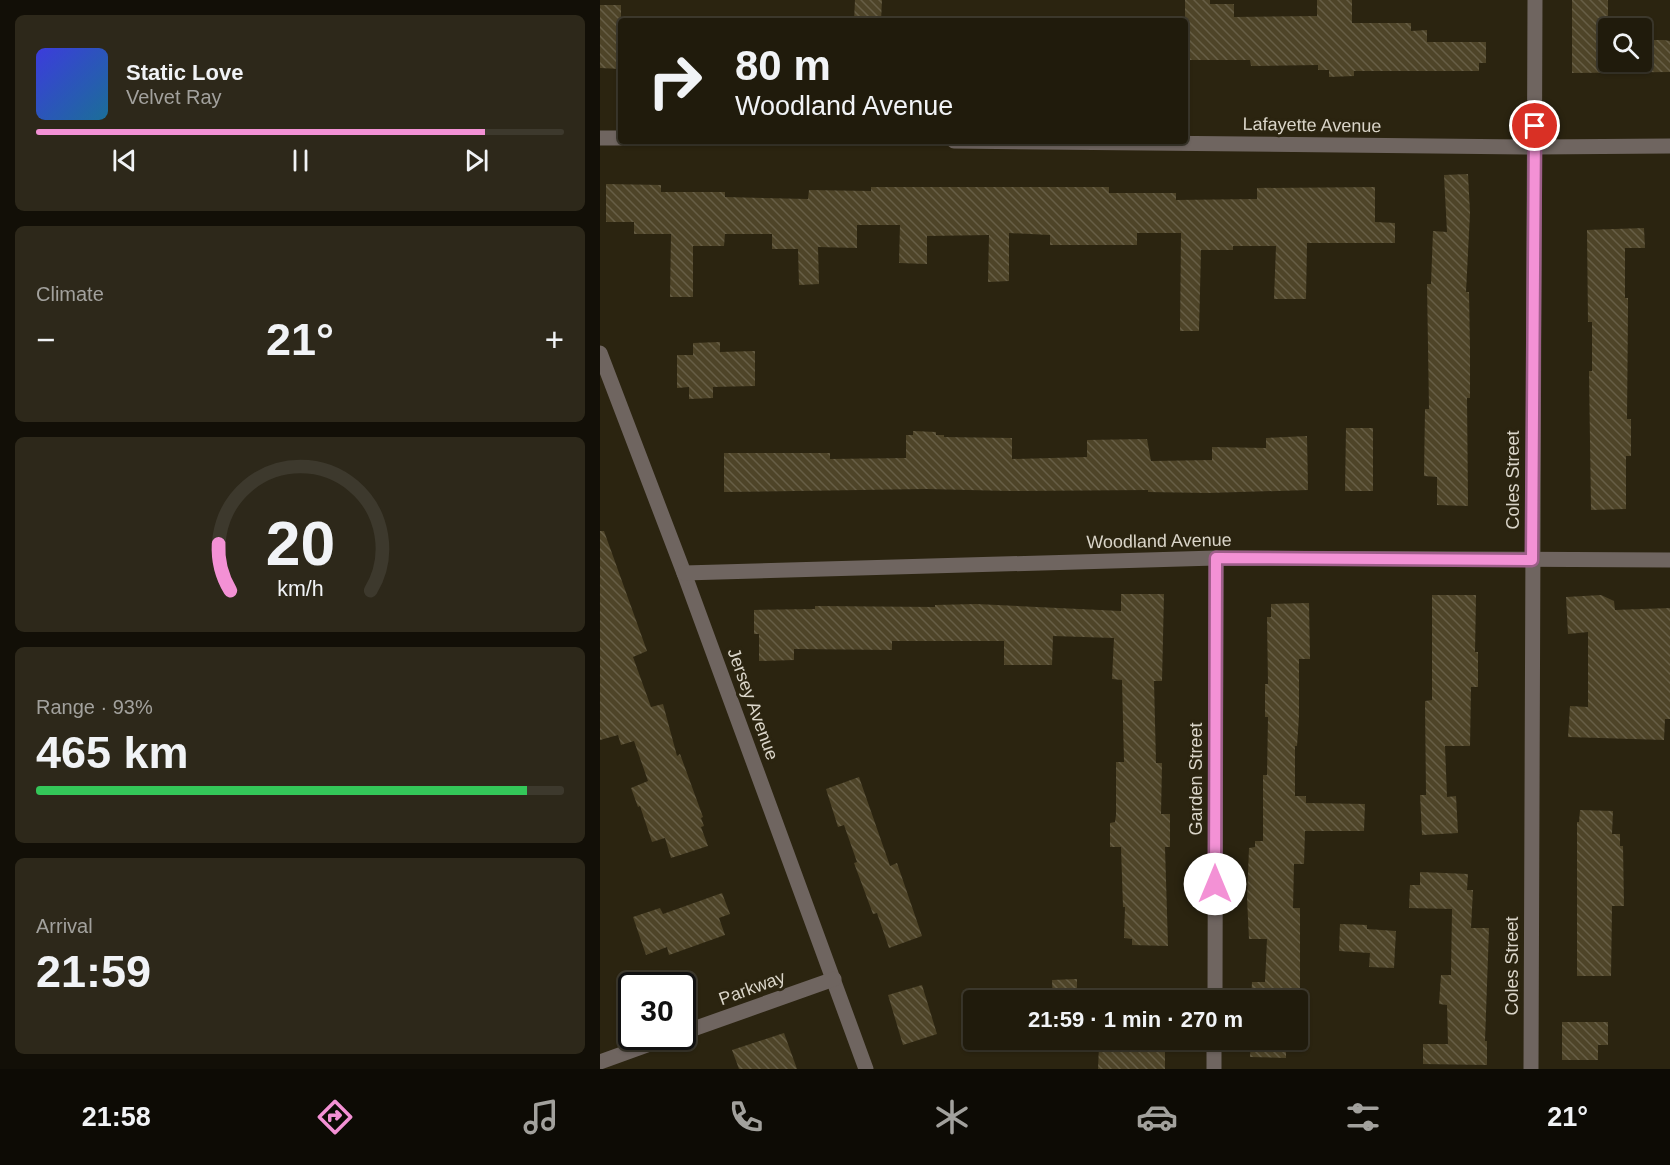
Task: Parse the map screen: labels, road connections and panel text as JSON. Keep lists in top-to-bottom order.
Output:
{
  "streets": {
    "street": [
      "Lafayette Avenue",
      "Coles Street",
      "Woodland Avenue",
      "Jersey Avenue",
      "Garden Street",
      "Parkway"
    ]
  },
  "crossings": [
    ["Lafayette Avenue", "Coles Street"],
    ["Coles Street", "Woodland Avenue"],
    ["Woodland Avenue", "Jersey Avenue"],
    ["Woodland Avenue", "Garden Street"],
    ["Jersey Avenue", "Parkway"]
  ],
  "page": {
    "turn": ["80 m", "Woodland Avenue"],
    "song": ["Static Love", "Velvet Ray"],
    "tile": [
      "Climate",
      ["Range · 93%", "465 km"],
      ["Arrival", "21:59"]
    ],
    "heat": ["−", "21°", "+"],
    "limit": "30",
    "trip": "21:59 · 1 min · 270 m",
    "tabs": ["21:58", "21°"],
    "gauge": ["20", "km/h"]
  }
}
